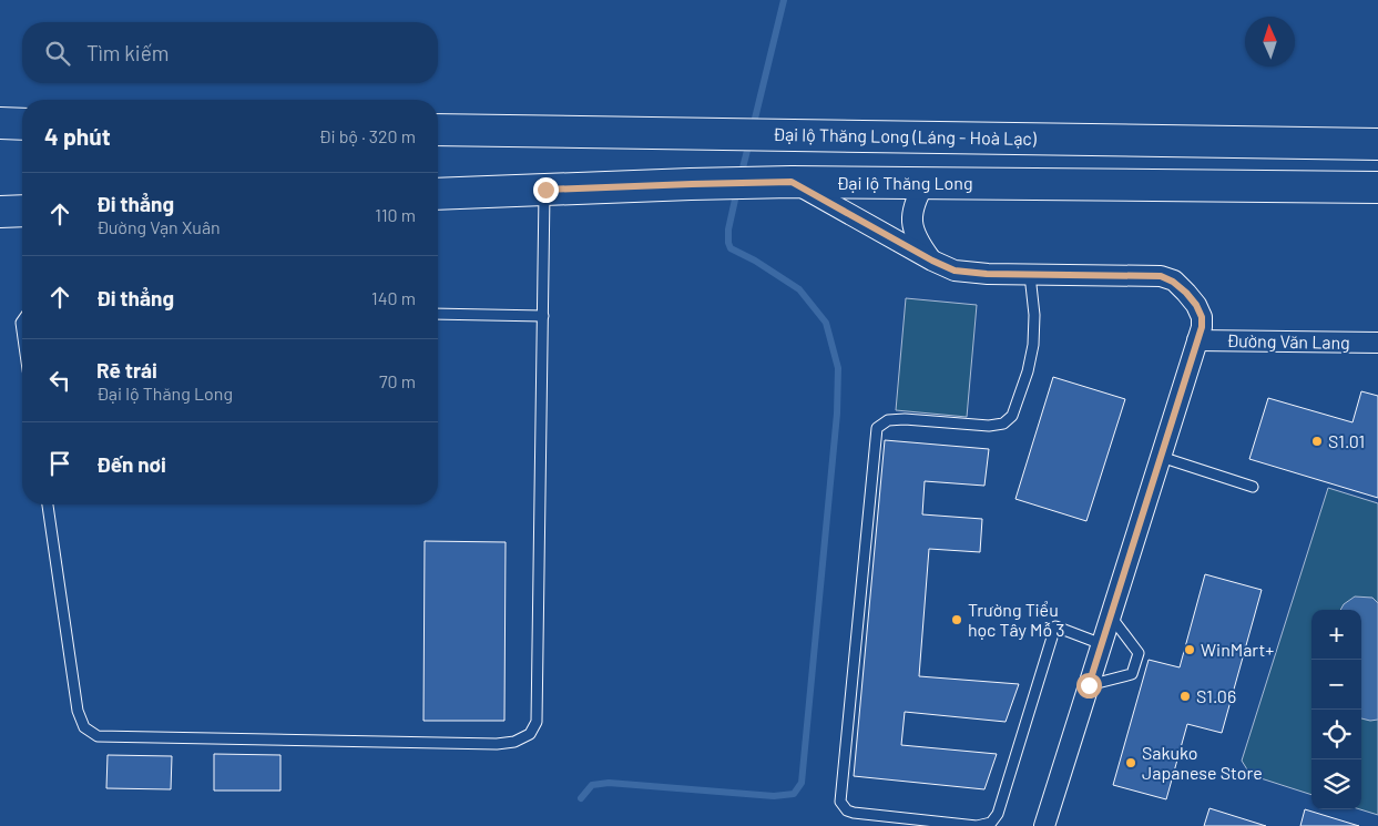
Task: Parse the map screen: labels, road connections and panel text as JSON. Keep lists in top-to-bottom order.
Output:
{
  "streets": {
    "main road": ["Đại lộ Thăng Long (Láng - Hoà Lạc)", "Đại lộ Thăng Long"],
    "street": ["Đường Văn Lang"]
  },
  "places": [
    "S1.01",
    "Trường Tiểu học Tây Mỗ 3",
    "WinMart+",
    "S1.06",
    "Sakuko Japanese Store"
  ],
  "north": "top",
  "page": {
    "search": "Tìm kiếm",
    "heading": ["4 phút", "Đi bộ · 320 m"],
    "list": [
      ["Đi thẳng", "Đường Vạn Xuân", "110 m"],
      ["Đi thẳng", "140 m"],
      ["Rẽ trái", "Đại lộ Thăng Long", "70 m"],
      "Đến nơi"
    ],
    "map_buttons": ["+", "−"]
  }
}
